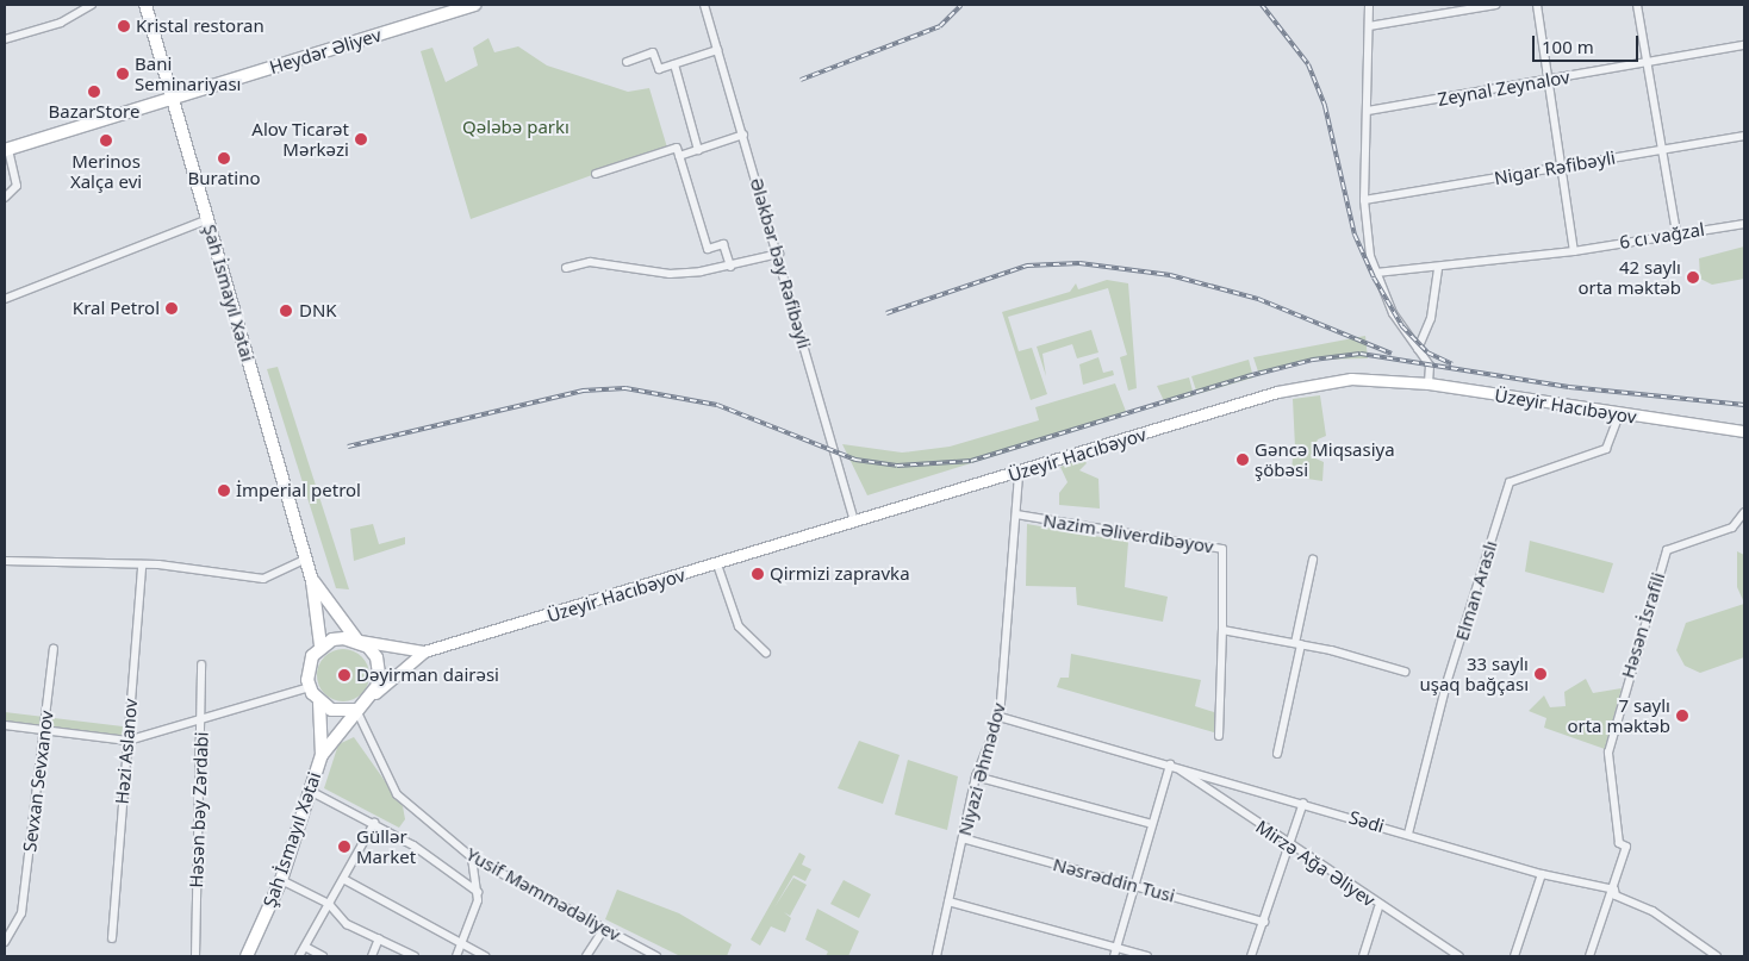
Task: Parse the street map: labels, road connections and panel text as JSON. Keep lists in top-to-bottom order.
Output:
{
  "streets": {
    "main road": ["Heydər Əliyev", "Şah İsmayıl Xətai", "Üzeyir Hacıbəyov"],
    "street": [
      "Zeynal Zeynalov",
      "Nigar Rəfibəyli",
      "6 cı vağzal",
      "Ələkbər bəy Rəfibəyli",
      "Nazim Əliverdibəyov",
      "Elman Araslı",
      "Həsən İsrafili",
      "Həzi Aslanov",
      "Niyazi Əhmədov",
      "Sevxan Sevxanov",
      "Həsən bəy Zərdabi",
      "Sədi",
      "Mirzə Ağa Əliyev",
      "Nəsrəddin Tusi",
      "Yusif Məmmədəliyev"
    ]
  },
  "crossings": [
    ["Heydər Əliyev", "Şah İsmayıl Xətai"],
    ["Ələkbər bəy Rəfibəyli", "Üzeyir Hacıbəyov"],
    ["Şah İsmayıl Xətai", "Yusif Məmmədəliyev"],
    ["Üzeyir Hacıbəyov", "Elman Araslı"],
    ["Üzeyir Hacıbəyov", "Niyazi Əhmədov"],
    ["Nazim Əliverdibəyov", "Niyazi Əhmədov"],
    ["Elman Araslı", "Sədi"],
    ["Həsən İsrafili", "Sədi"],
    ["Niyazi Əhmədov", "Sədi"],
    ["Niyazi Əhmədov", "Nəsrəddin Tusi"],
    ["Sədi", "Mirzə Ağa Əliyev"]
  ],
  "parks": ["Qələbə parkı"],
  "places": [
    "Kristal restoran",
    "Bani Seminariyası",
    "BazarStore",
    "Alov Ticarət Mərkəzi",
    "Merinos Xalça evi",
    "Buratino",
    "42 saylı orta məktəb",
    "Kral Petrol",
    "DNK",
    "Gəncə Miqsasiya şöbəsi",
    "İmperial petrol",
    "Qirmizi zapravka",
    "33 saylı uşaq bağçası",
    "Dəyirman dairəsi",
    "7 saylı orta məktəb",
    "Güllər Market"
  ],
  "scale_bar": "100 m"
}
